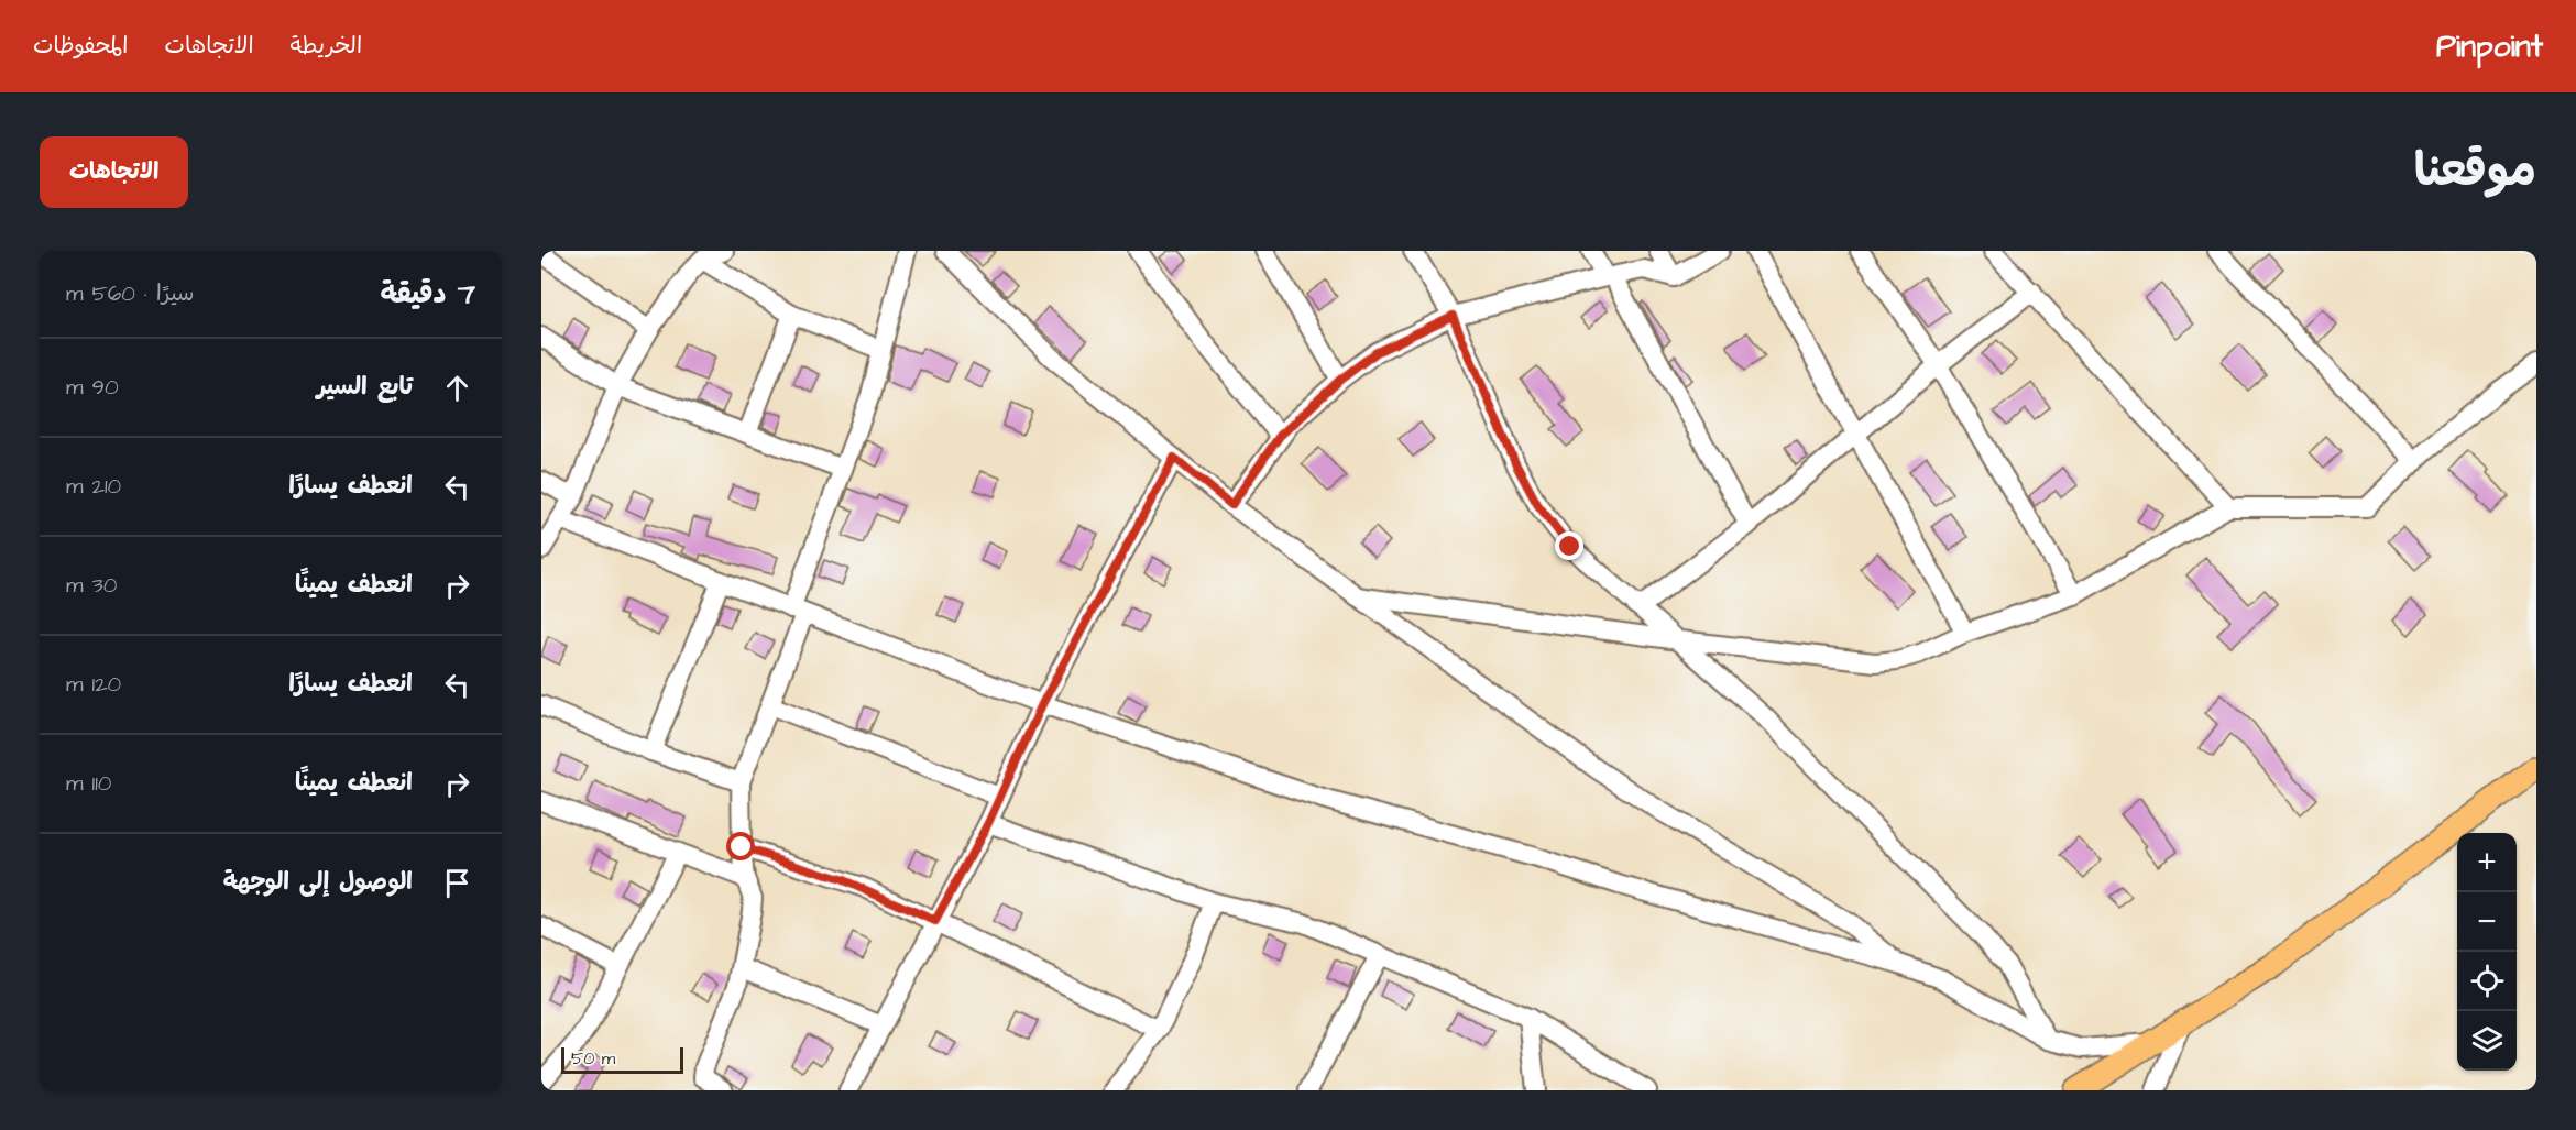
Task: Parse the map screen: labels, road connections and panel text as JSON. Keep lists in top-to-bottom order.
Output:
{
  "scale_bar": "50 m",
  "page": {
    "header": "Pinpoint",
    "nav": ["الخريطة", "الاتجاهات", "المحفوظات"],
    "title": "موقعنا",
    "buttons": "الاتجاهات",
    "heading": ["7 دقيقة", "سيرًا · 560 m"],
    "list": [
      ["تابع السير", "90 m"],
      ["انعطف يسارًا", "210 m"],
      ["انعطف يمينًا", "30 m"],
      ["انعطف يسارًا", "120 m"],
      ["انعطف يمينًا", "110 m"],
      "الوصول إلى الوجهة"
    ],
    "map_buttons": ["+", "−"],
    "scale": "50 m"
  }
}
